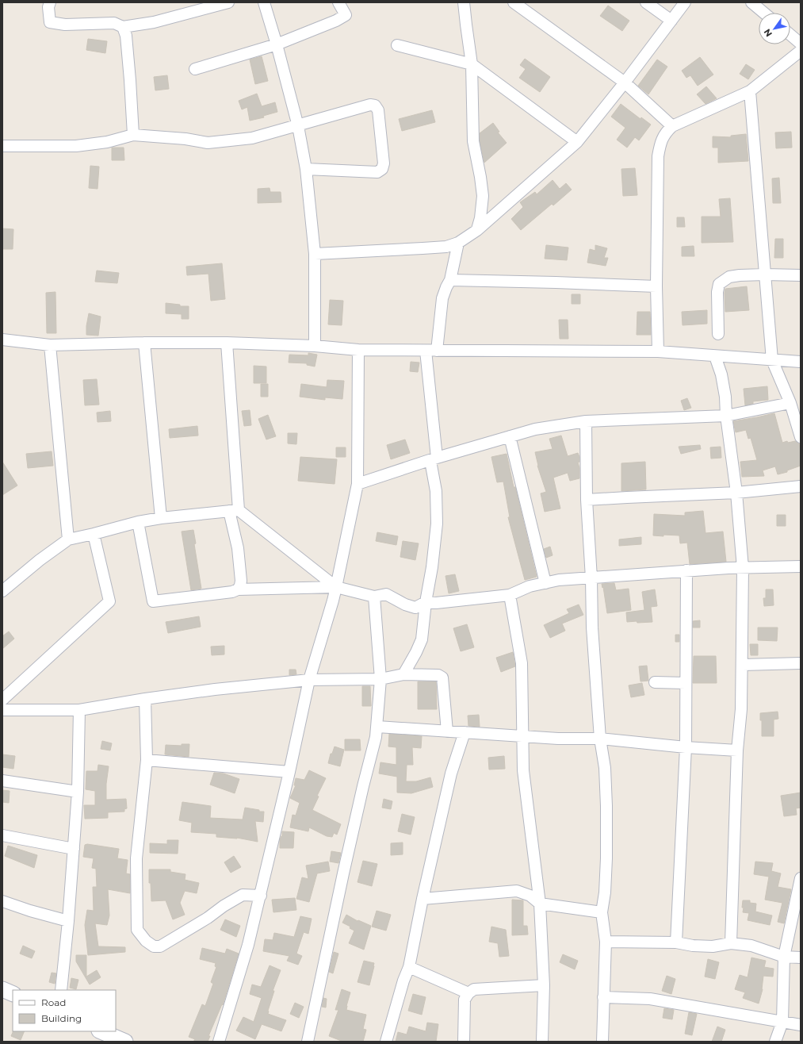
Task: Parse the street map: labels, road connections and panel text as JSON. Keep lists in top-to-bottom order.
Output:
{
  "legend": ["Road", "Building"],
  "north": "bottom left"
}
